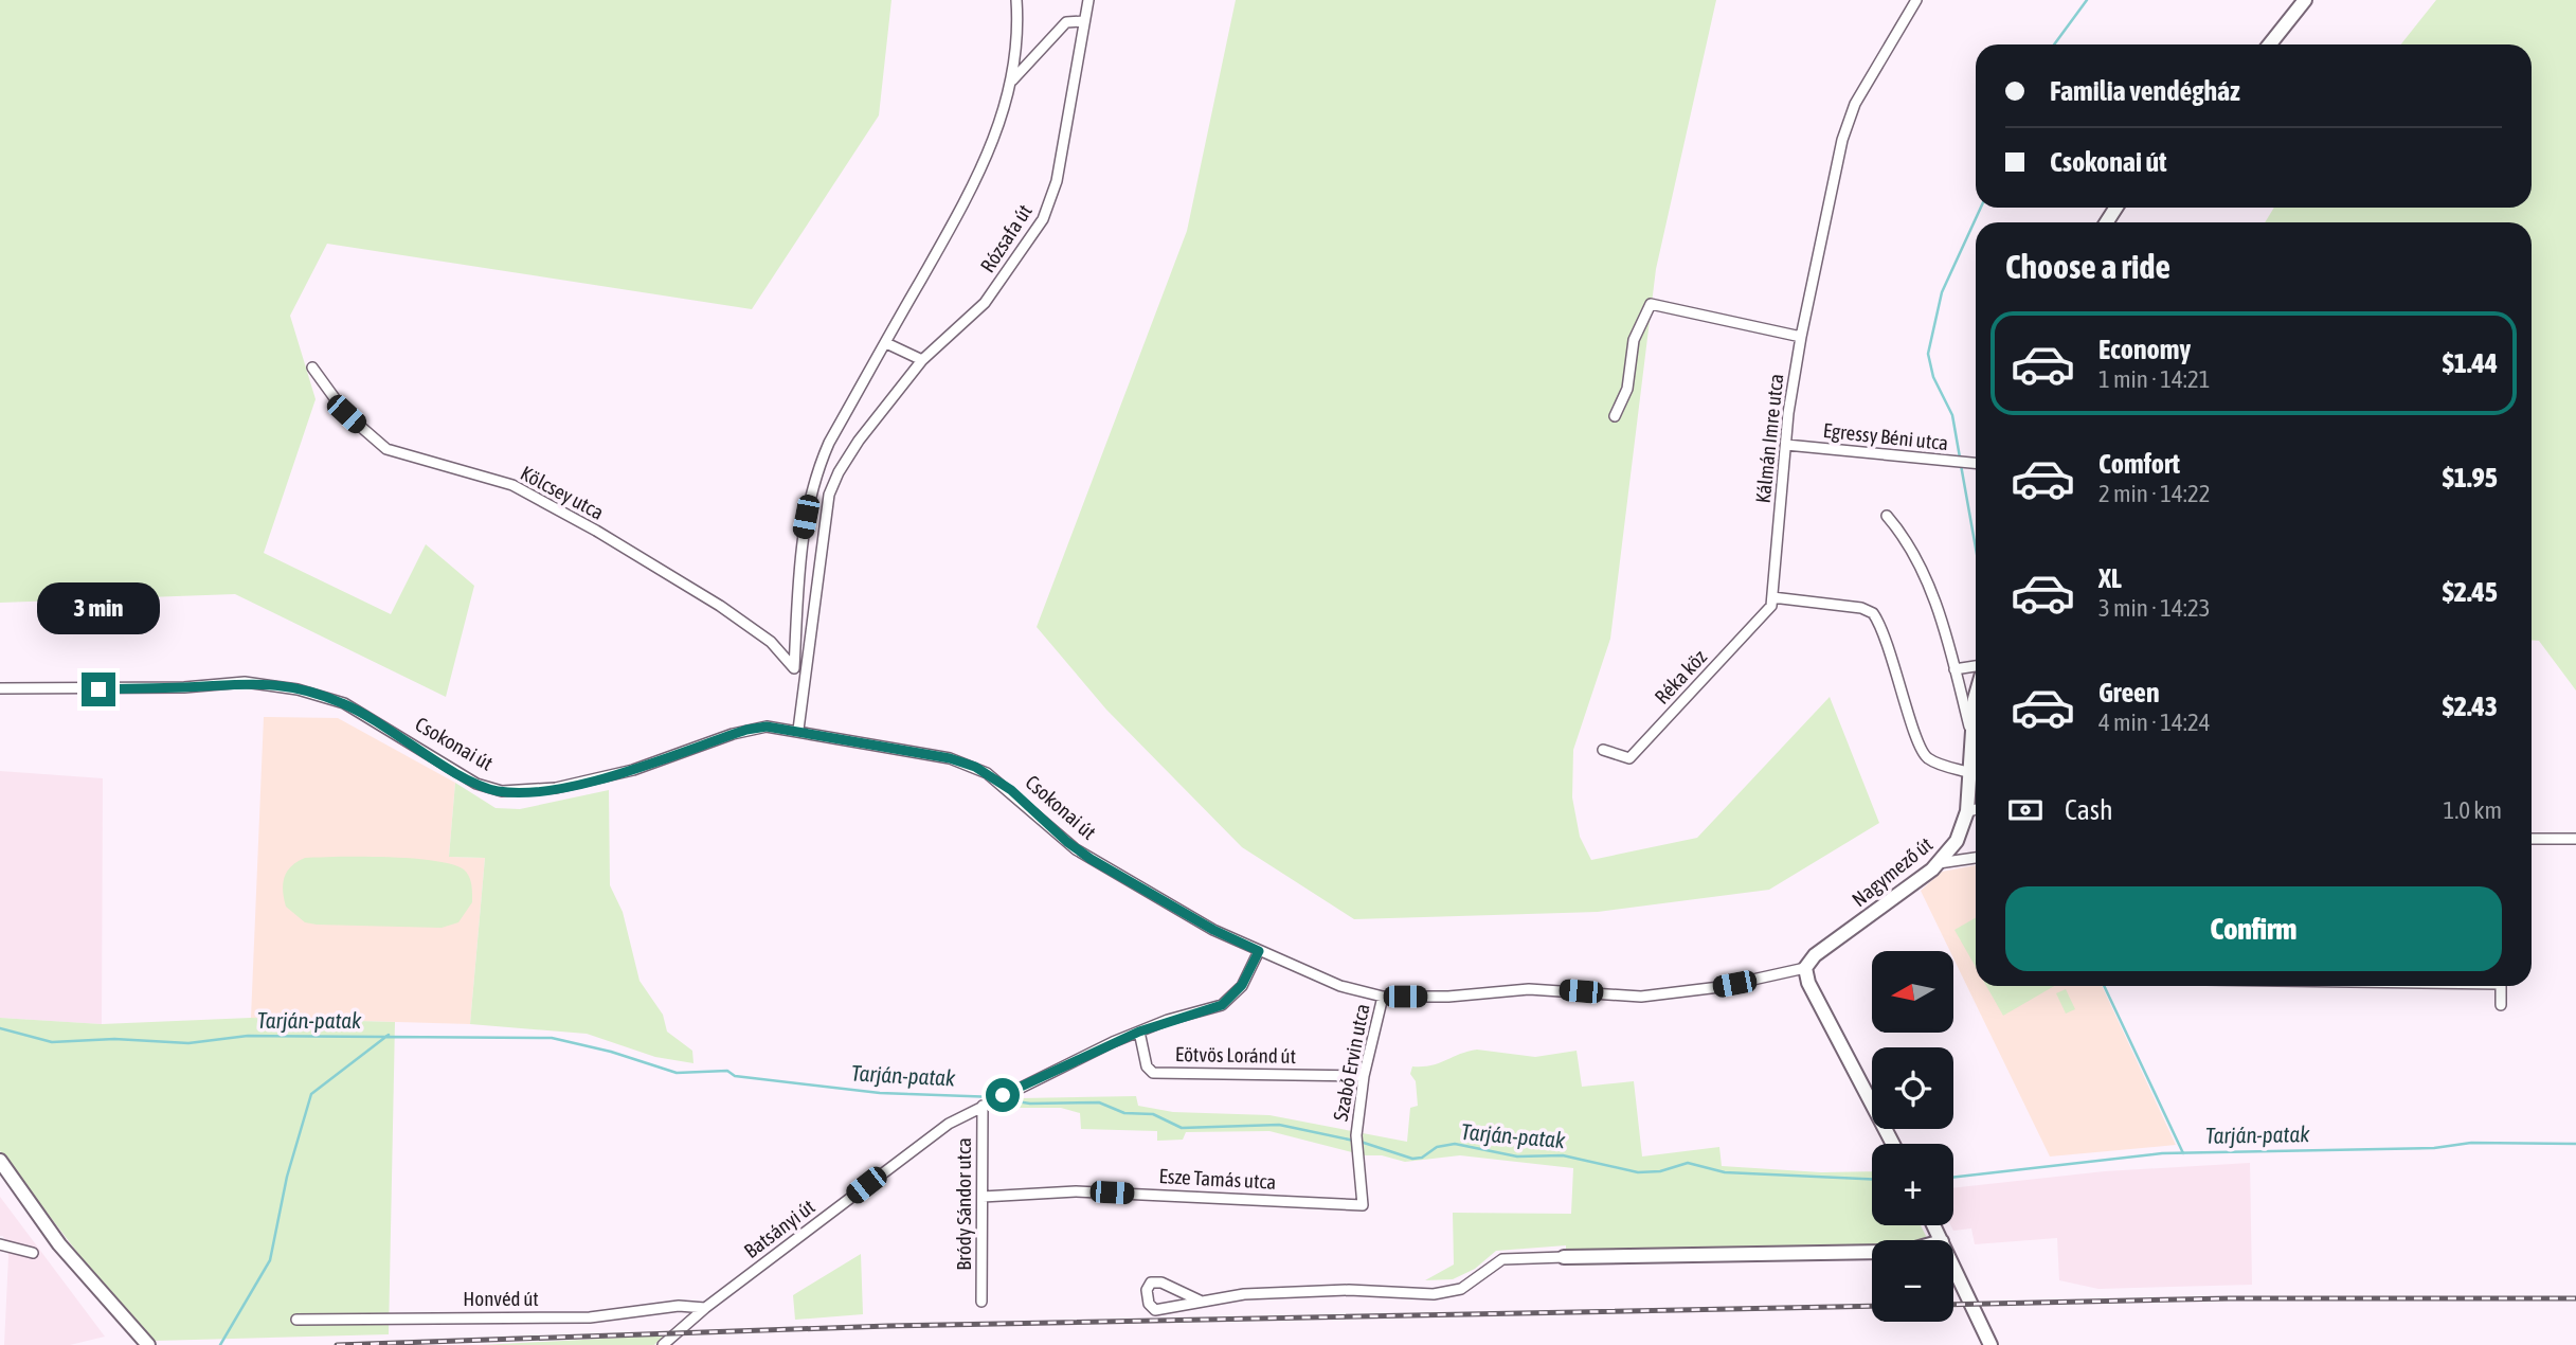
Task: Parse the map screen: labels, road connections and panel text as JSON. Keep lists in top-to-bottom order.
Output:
{
  "streets": {
    "main road": ["Nagymező út"],
    "street": [
      "Rózsafa út",
      "Egressy Béni utca",
      "Kálmán Imre utca",
      "Kölcsey utca",
      "Réka köz",
      "Csokonai út",
      "Eötvös Loránd út",
      "Szabó Ervin utca",
      "Esze Tamás utca",
      "Bródy Sándor utca",
      "Batsányi út",
      "Honvéd út"
    ]
  },
  "crossings": [
    ["Rózsafa út", "Csokonai út"],
    ["Egressy Béni utca", "Kálmán Imre utca"],
    ["Kálmán Imre utca", "Réka köz"],
    ["Csokonai út", "Nagymező út"],
    ["Csokonai út", "Szabó Ervin utca"],
    ["Csokonai út", "Batsányi út"],
    ["Eötvös Loránd út", "Szabó Ervin utca"],
    ["Eötvös Loránd út", "Batsányi út"],
    ["Szabó Ervin utca", "Esze Tamás utca"],
    ["Esze Tamás utca", "Bródy Sándor utca"],
    ["Bródy Sándor utca", "Batsányi út"],
    ["Batsányi út", "Honvéd út"]
  ],
  "water": ["Tarján-patak"],
  "north": "left",
  "page": {
    "banner": ["Familia vendégház", "Csokonai út"],
    "heading": "Choose a ride",
    "list": [
      {
        "name": "Economy",
        "note": "1 min · 14:21",
        "value": "$1.44"
      },
      {
        "name": "Comfort",
        "note": "2 min · 14:22",
        "value": "$1.95"
      },
      {
        "name": "XL",
        "note": "3 min · 14:23",
        "value": "$2.45"
      },
      {
        "name": "Green",
        "note": "4 min · 14:24",
        "value": "$2.43"
      }
    ],
    "bubble": "3 min",
    "pay": ["Cash", "1.0 km"],
    "buttons": "Confirm",
    "map_buttons": ["+", "−"]
  }
}
